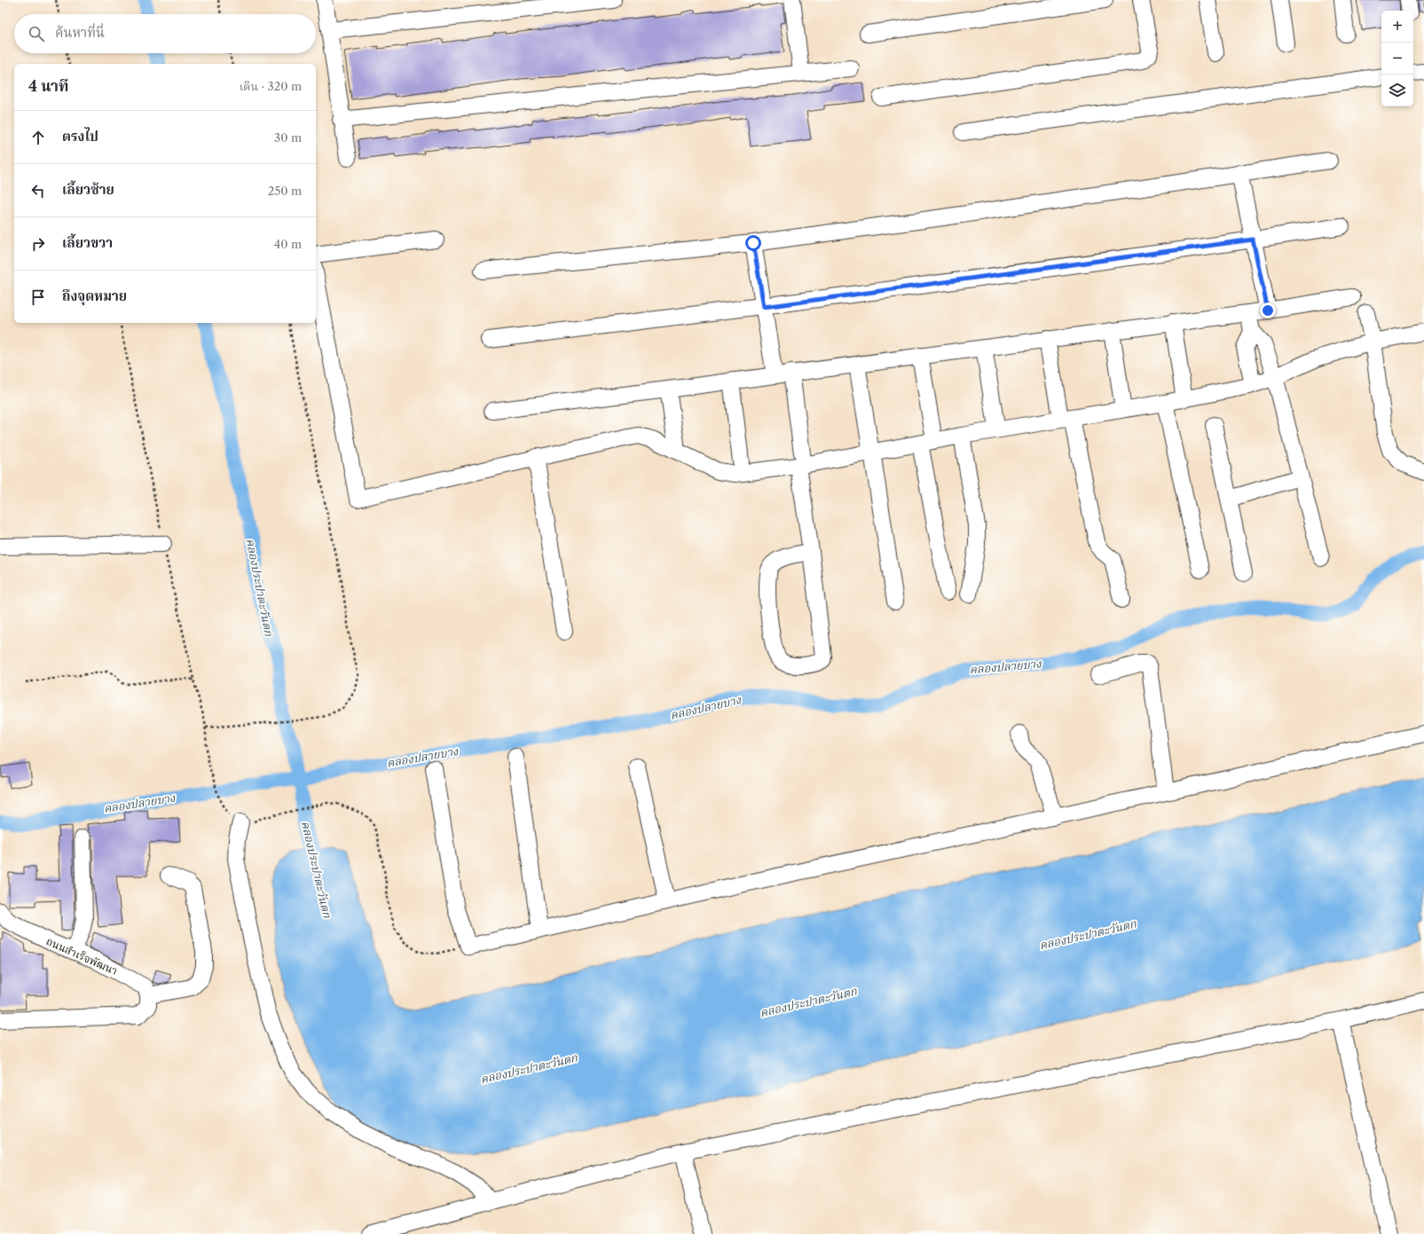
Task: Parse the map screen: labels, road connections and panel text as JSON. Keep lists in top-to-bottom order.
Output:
{
  "streets": {
    "street": ["ถนนสำเร็จพัฒนา"]
  },
  "water": ["คลองประปาตะวันตก", "คลองปลายบาง"],
  "page": {
    "map_buttons": ["+", "−"],
    "search": "ค้นหาที่นี่",
    "heading": ["4 นาที", "เดิน · 320 m"],
    "list": [
      ["ตรงไป", "30 m"],
      ["เลี้ยวซ้าย", "250 m"],
      ["เลี้ยวขวา", "40 m"],
      "ถึงจุดหมาย"
    ]
  }
}
